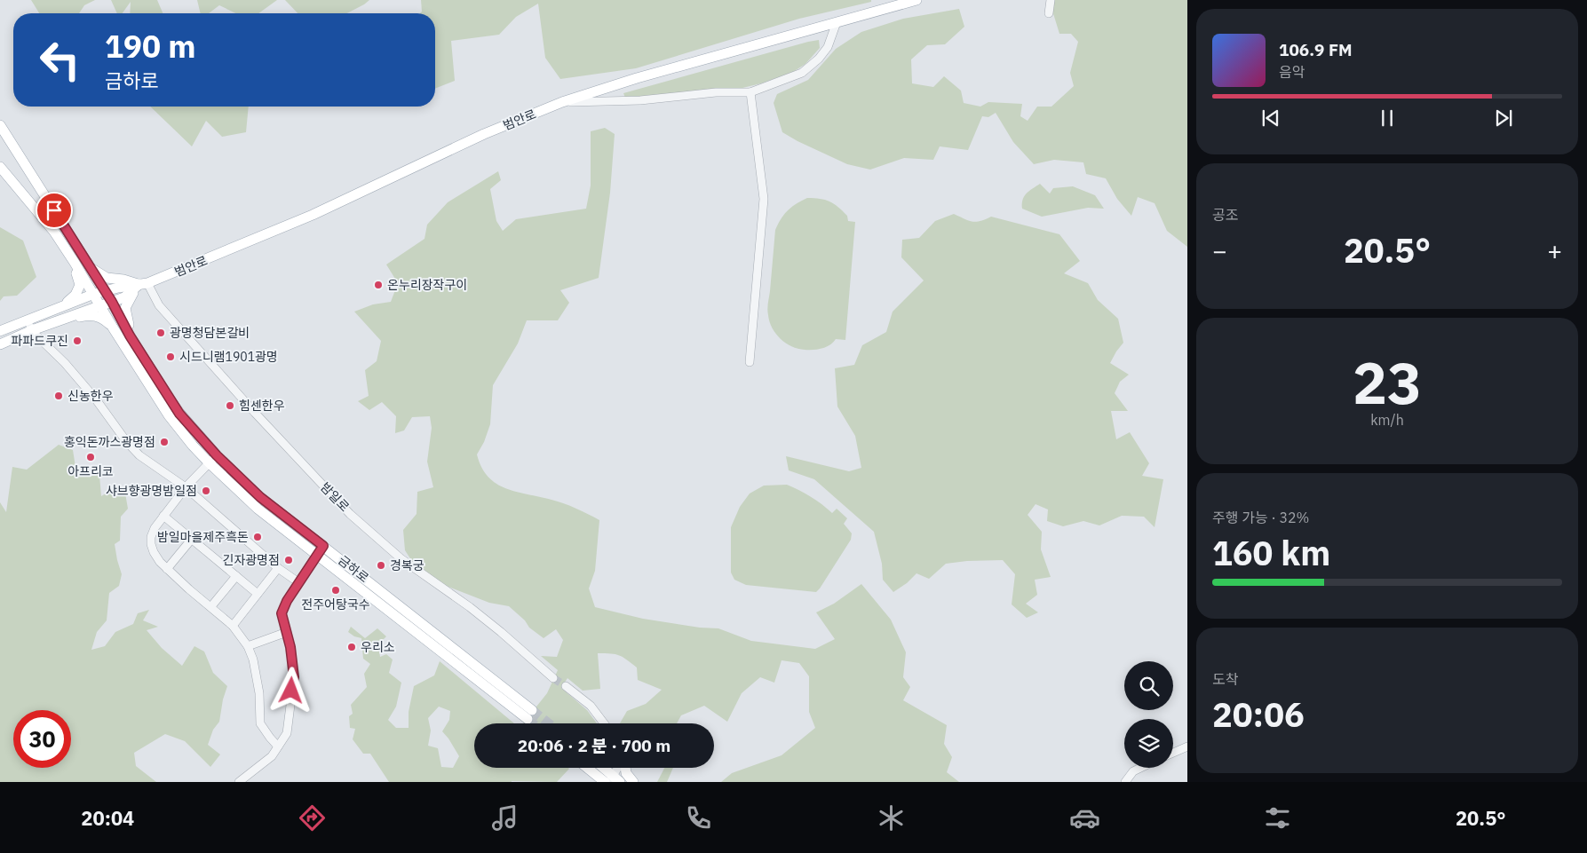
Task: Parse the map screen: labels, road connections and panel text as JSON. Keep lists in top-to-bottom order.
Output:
{
  "streets": {
    "main road": ["범안로", "금하로"],
    "street": ["밤일로"]
  },
  "crossings": [
    ["범안로", "밤일로"],
    ["범안로", "금하로"]
  ],
  "places": [
    "온누리장작구이",
    "광명청담본갈비",
    "파파드쿠진",
    "시드니램1901광명",
    "신농한우",
    "힘센한우",
    "홍익돈까스광명점",
    "아프리코",
    "샤브향광명밤일점",
    "밤일마을제주흑돈",
    "긴자광명점",
    "경복궁",
    "전주어탕국수",
    "우리소"
  ],
  "page": {
    "turn": ["190 m", "금하로"],
    "song": ["106.9 FM", "음악"],
    "tile": [
      "공조",
      ["23", "km/h"],
      ["주행 가능 · 32%", "160 km"],
      ["도착", "20:06"]
    ],
    "heat": ["−", "20.5°", "+"],
    "limit": "30",
    "trip": "20:06 · 2 분 · 700 m",
    "tabs": ["20:04", "20.5°"]
  }
}
